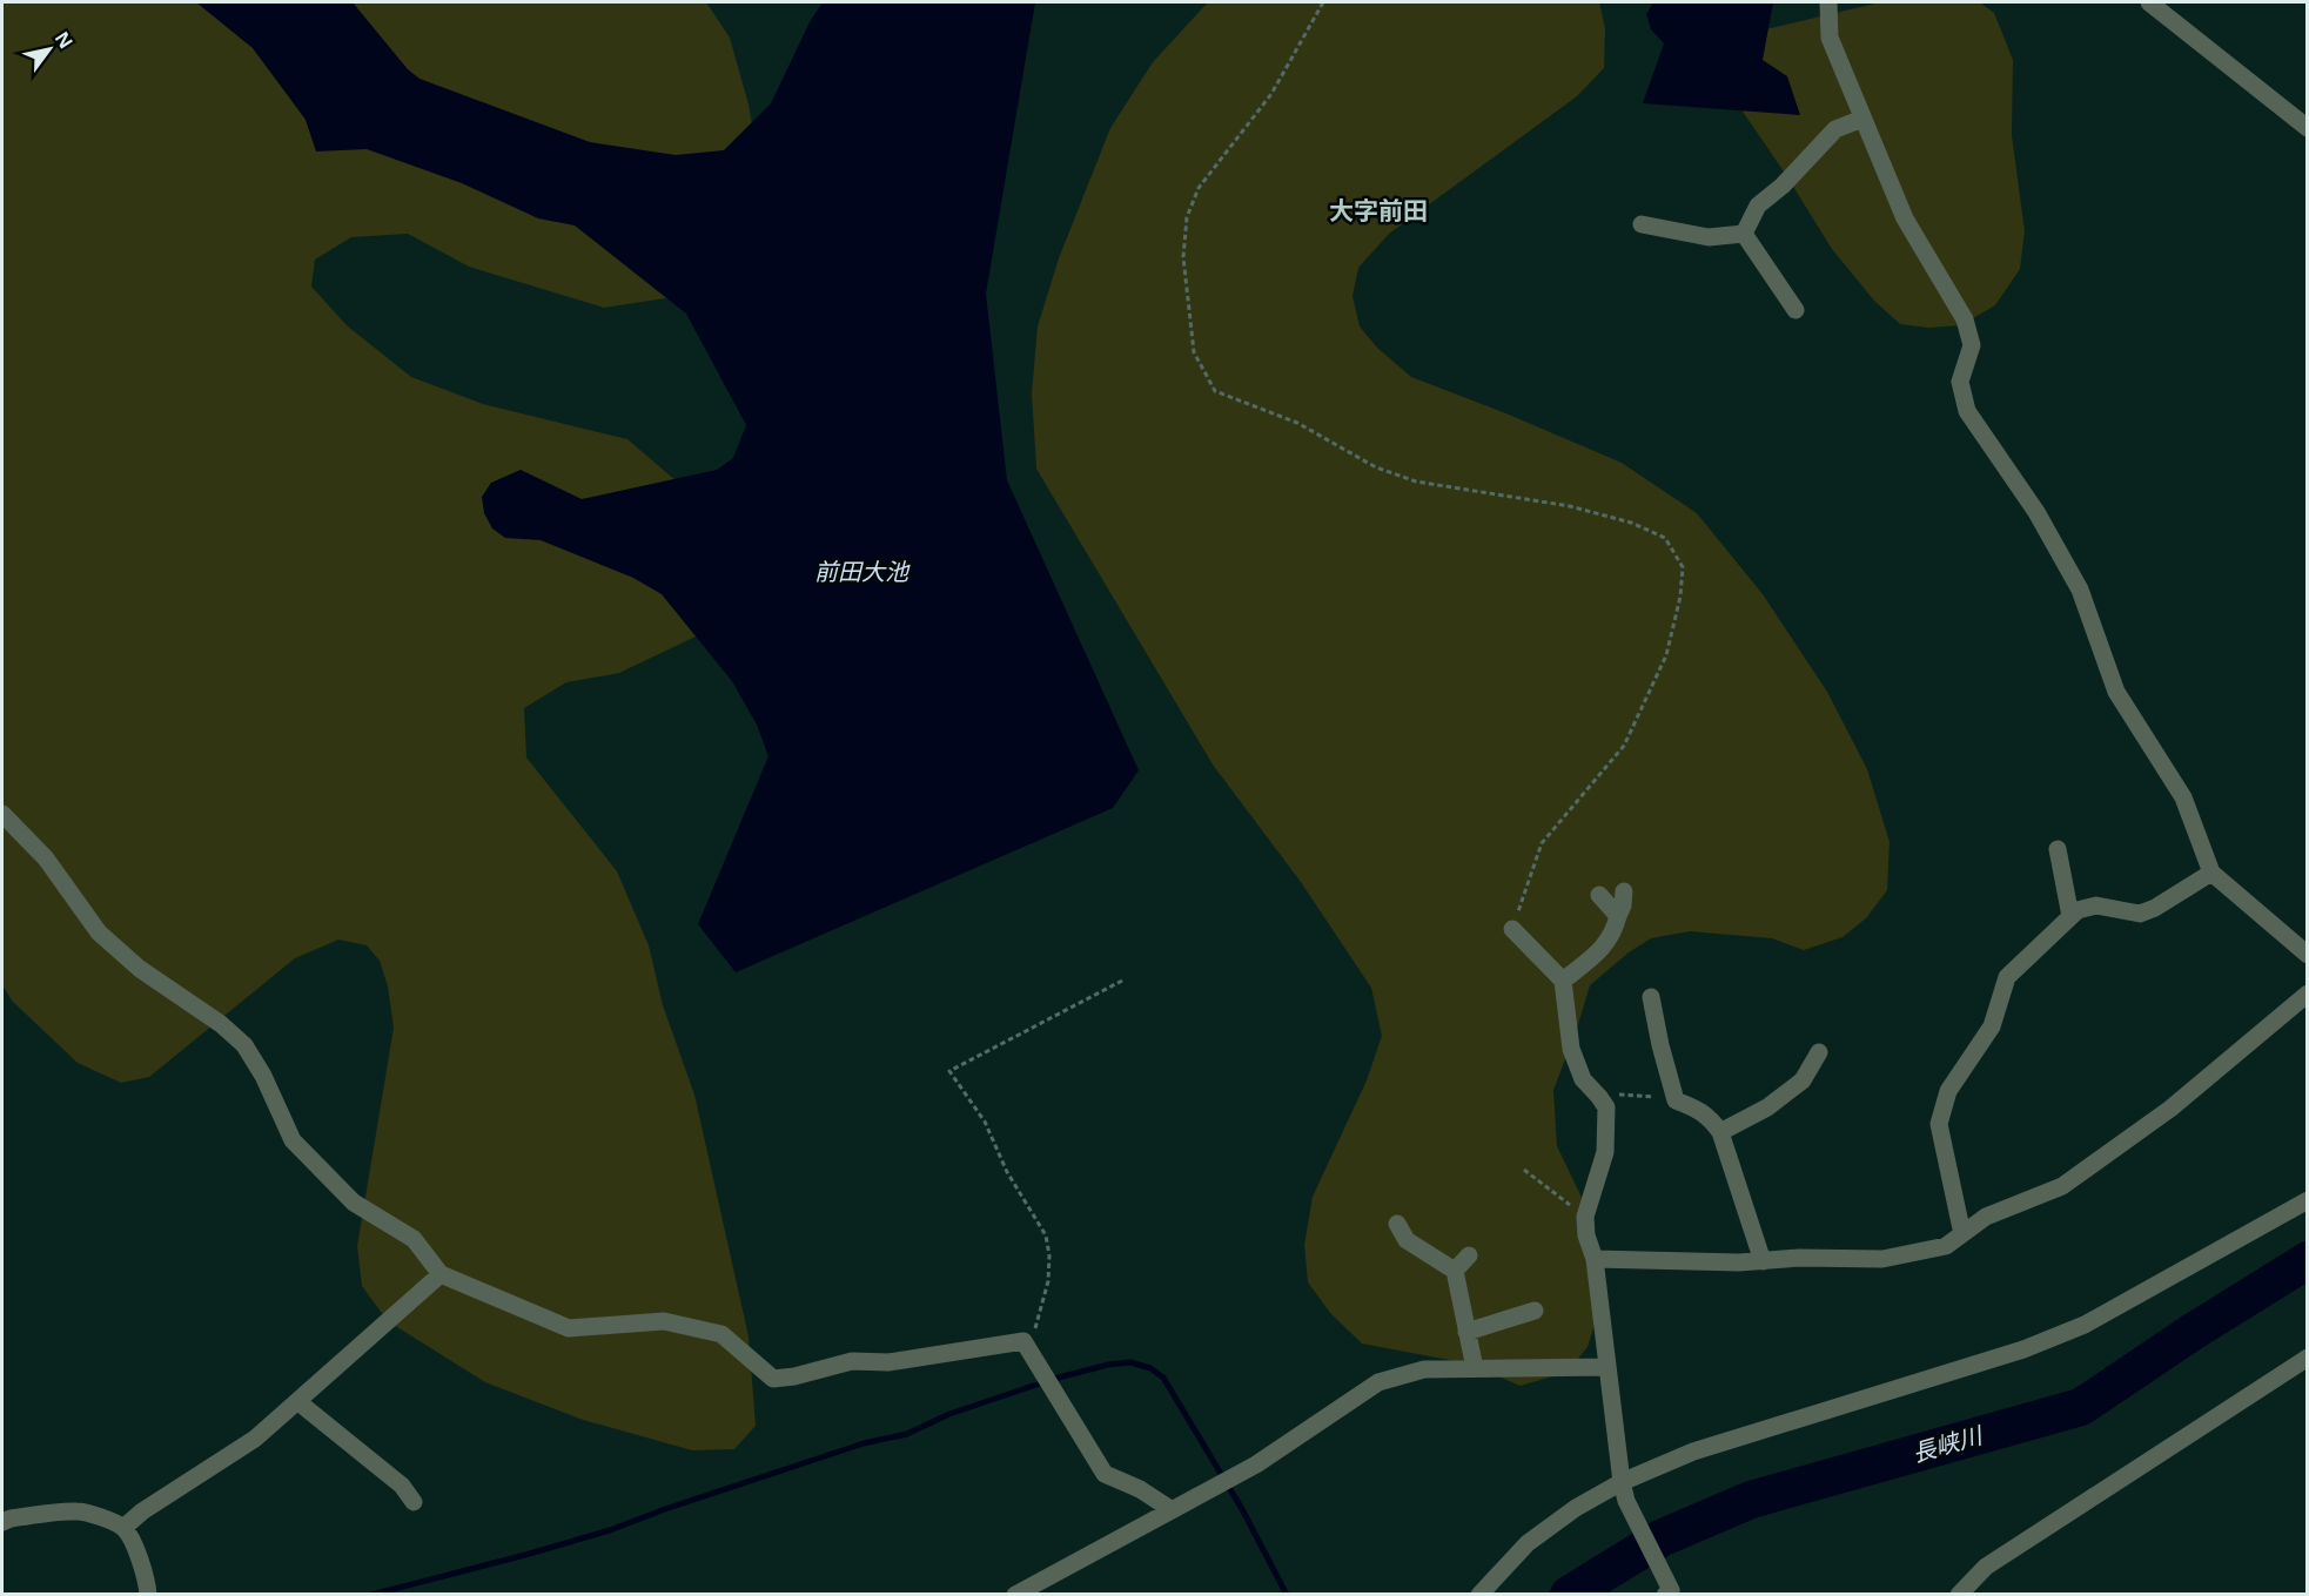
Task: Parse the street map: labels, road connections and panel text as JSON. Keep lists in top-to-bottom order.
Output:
{
  "districts": ["大字前田"],
  "water": ["前田大池", "長峡川"],
  "north": "top right"
}
